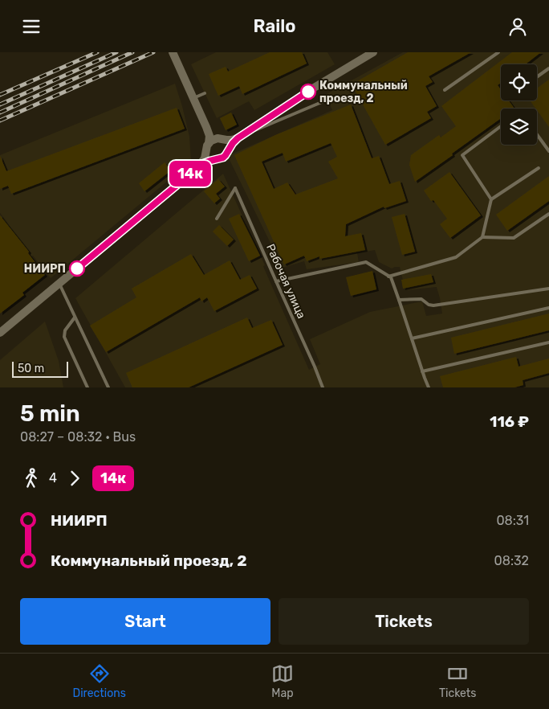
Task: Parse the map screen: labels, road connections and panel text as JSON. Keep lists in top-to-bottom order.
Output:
{
  "streets": {
    "lane": ["Рабочая улица"]
  },
  "places": ["Коммунальный проезд, 2", "НИИРП"],
  "lines": ["bus line 14к"],
  "scale_bar": "50 m",
  "page": {
    "header": "Railo",
    "on_map": "14к",
    "scale": "50 m",
    "heading": ["5 min", "08:27 – 08:32 · Bus", "116 ₽"],
    "legs": ["4", "14к"],
    "list": [
      {
        "name": "НИИРП",
        "value": "08:31"
      },
      {
        "name": "Коммунальный проезд, 2",
        "value": "08:32"
      }
    ],
    "buttons": ["Start", "Tickets"],
    "tabs": ["Directions", "Map", "Tickets"]
  }
}
